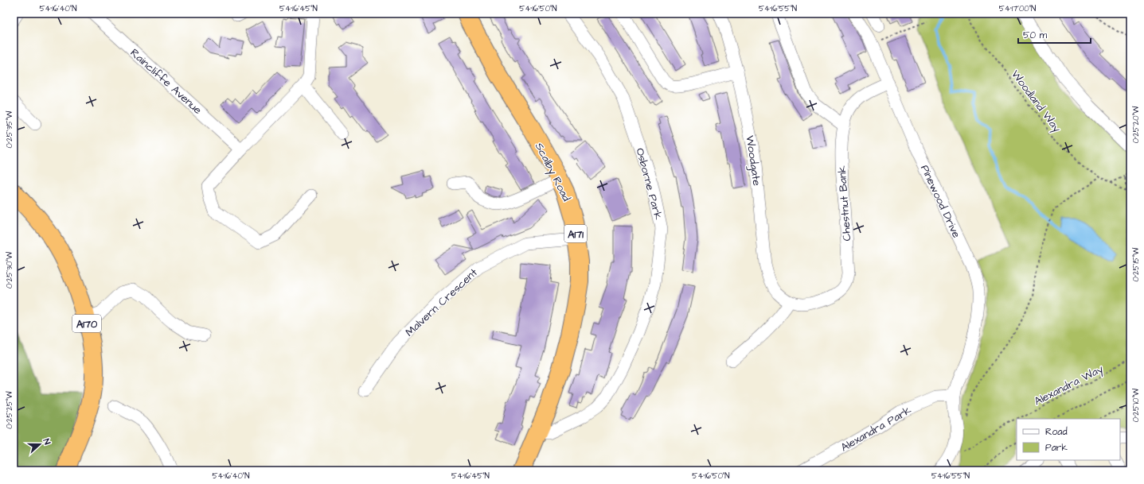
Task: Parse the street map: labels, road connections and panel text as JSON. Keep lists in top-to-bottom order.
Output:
{
  "streets": {
    "highway": ["Scalby Road", "A171", "A170"],
    "street": [
      "Raincliffe Avenue",
      "Woodgate",
      "Osborne Park",
      "Pinewood Drive",
      "Chestnut Bank",
      "Malvern Crescent",
      "Alexandra Park"
    ],
    "path": ["Woodland Way", "Alexandra Way"]
  },
  "crossings": [
    ["Woodgate", "Chestnut Bank"],
    ["Scalby Road", "Osborne Park"],
    ["Scalby Road", "Malvern Crescent"],
    ["Pinewood Drive", "Chestnut Bank"],
    ["Pinewood Drive", "Alexandra Way"],
    ["Pinewood Drive", "Alexandra Park"]
  ],
  "legend": ["Road", "Park"],
  "scale_bar": "50 m",
  "north": "right",
  "coordinates": [
    "54°16'40\"N",
    "54°16'45\"N",
    "54°16'50\"N",
    "54°16'55\"N",
    "54°17'00\"N",
    "0°25'20\"W",
    "0°25'35\"W",
    "0°25'15\"W",
    "0°25'30\"W",
    "0°25'10\"W",
    "0°25'25\"W"
  ]
}
